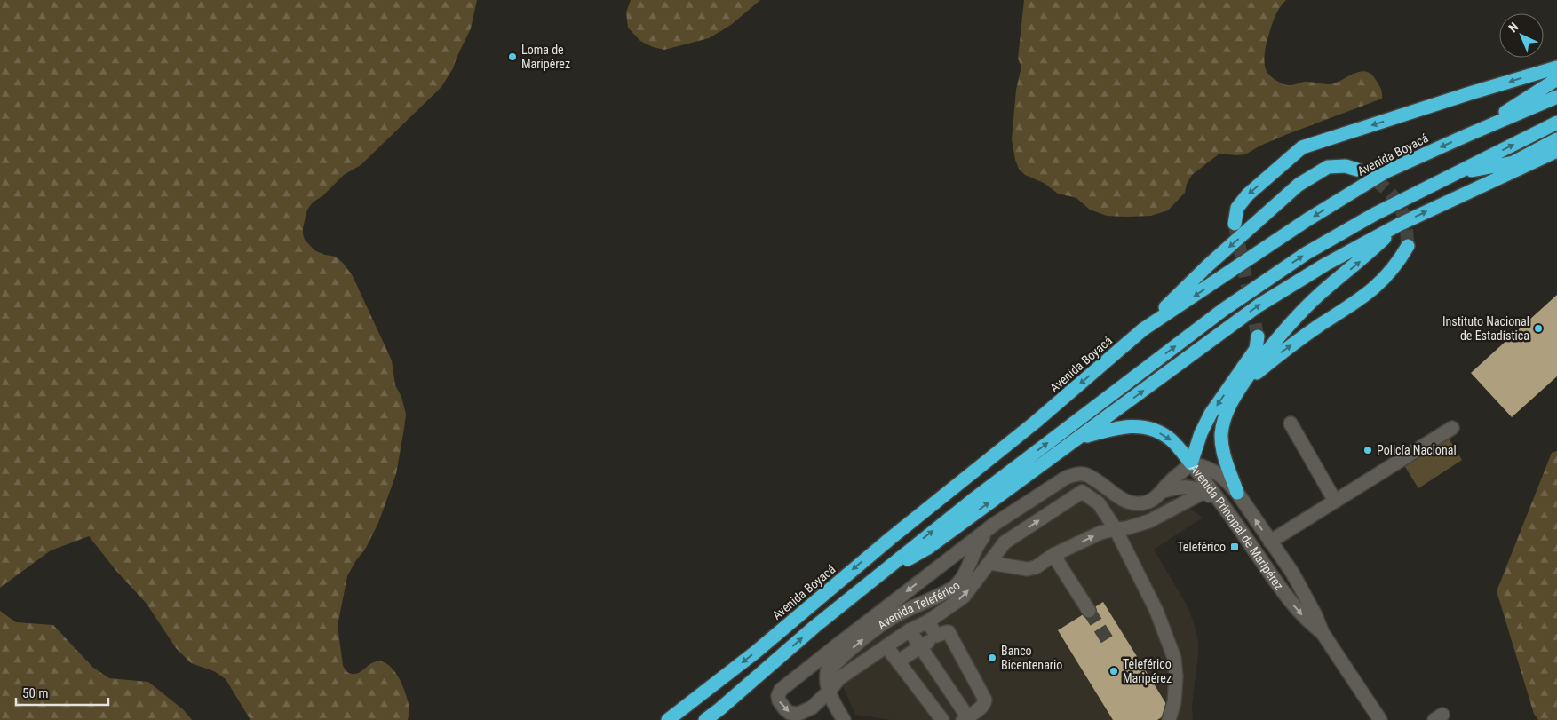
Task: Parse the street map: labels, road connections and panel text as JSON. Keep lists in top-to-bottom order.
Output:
{
  "streets": {
    "highway": ["Avenida Boyacá"],
    "street": ["Avenida Principal de Maripérez", "Avenida Teleférico"]
  },
  "crossings": [
    ["Avenida Principal de Maripérez", "Avenida Teleférico"]
  ],
  "places": {
    "other": [
      "Loma de Maripérez",
      "Instituto Nacional de Estadística",
      "Policía Nacional",
      "Banco Bicentenario",
      "Teleférico Maripérez"
    ],
    "transit": ["Teleférico"]
  },
  "scale_bar": "50 m",
  "north": "top left"
}
